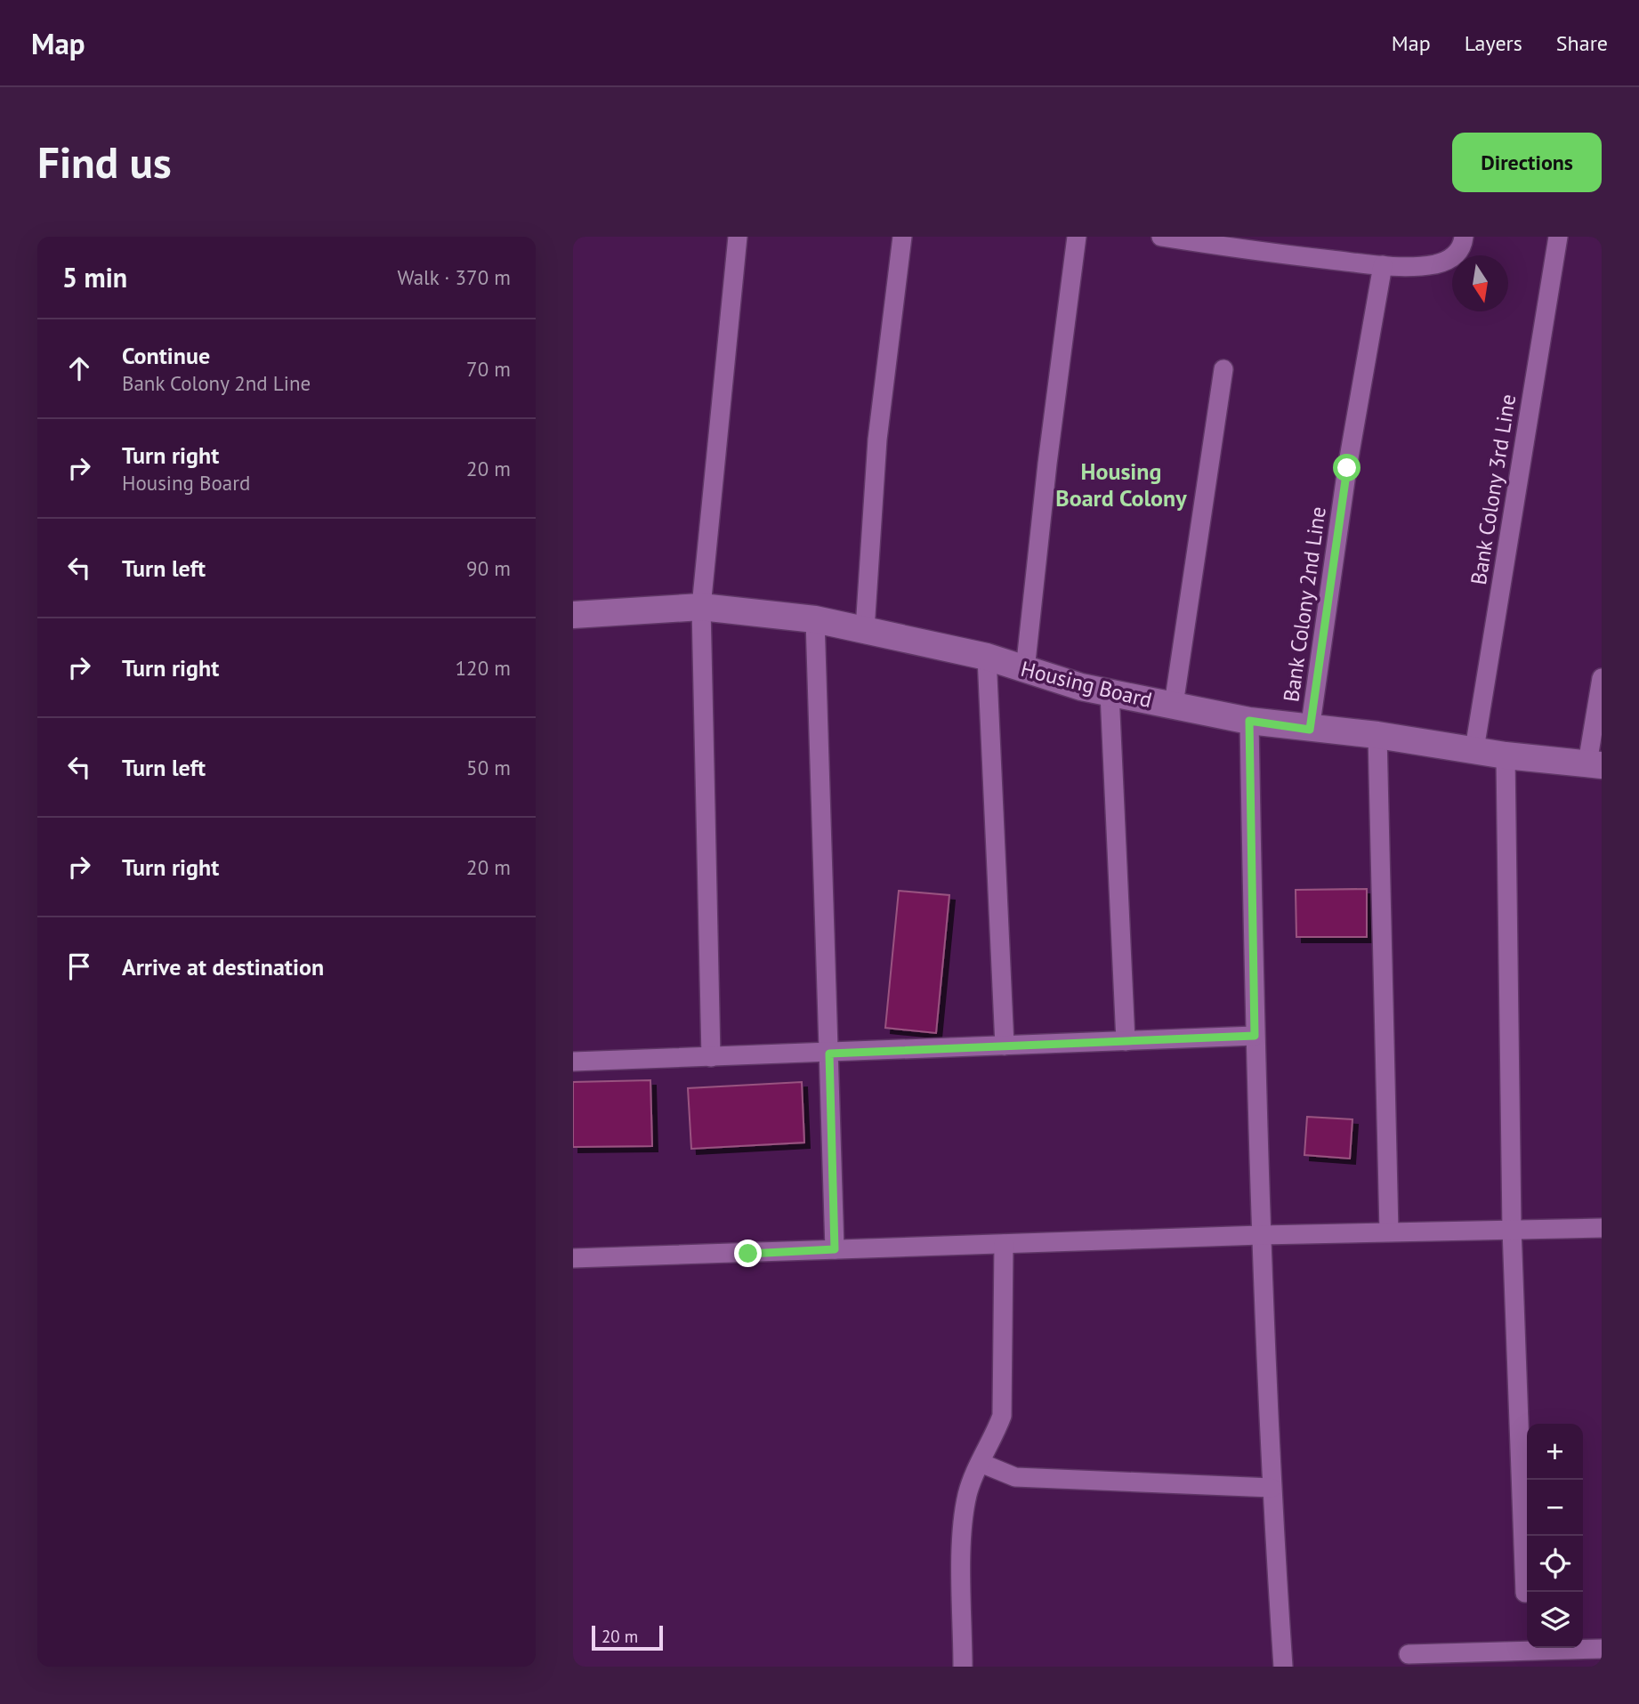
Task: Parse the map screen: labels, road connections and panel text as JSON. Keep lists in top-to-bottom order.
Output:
{
  "streets": {
    "main road": ["Housing Board"],
    "street": ["Bank Colony 3rd Line", "Bank Colony 2nd Line"]
  },
  "crossings": [
    ["Bank Colony 3rd Line", "Housing Board"],
    ["Bank Colony 2nd Line", "Housing Board"]
  ],
  "districts": ["Housing Board Colony"],
  "scale_bar": "20 m",
  "north": "bottom",
  "page": {
    "header": "Map",
    "nav": ["Map", "Layers", "Share"],
    "buttons": "Directions",
    "title": "Find us",
    "heading": ["5 min", "Walk · 370 m"],
    "list": [
      ["Continue", "Bank Colony 2nd Line", "70 m"],
      ["Turn right", "Housing Board", "20 m"],
      ["Turn left", "90 m"],
      ["Turn right", "120 m"],
      ["Turn left", "50 m"],
      ["Turn right", "20 m"],
      "Arrive at destination"
    ],
    "map_buttons": ["+", "−"],
    "scale": "20 m"
  }
}
